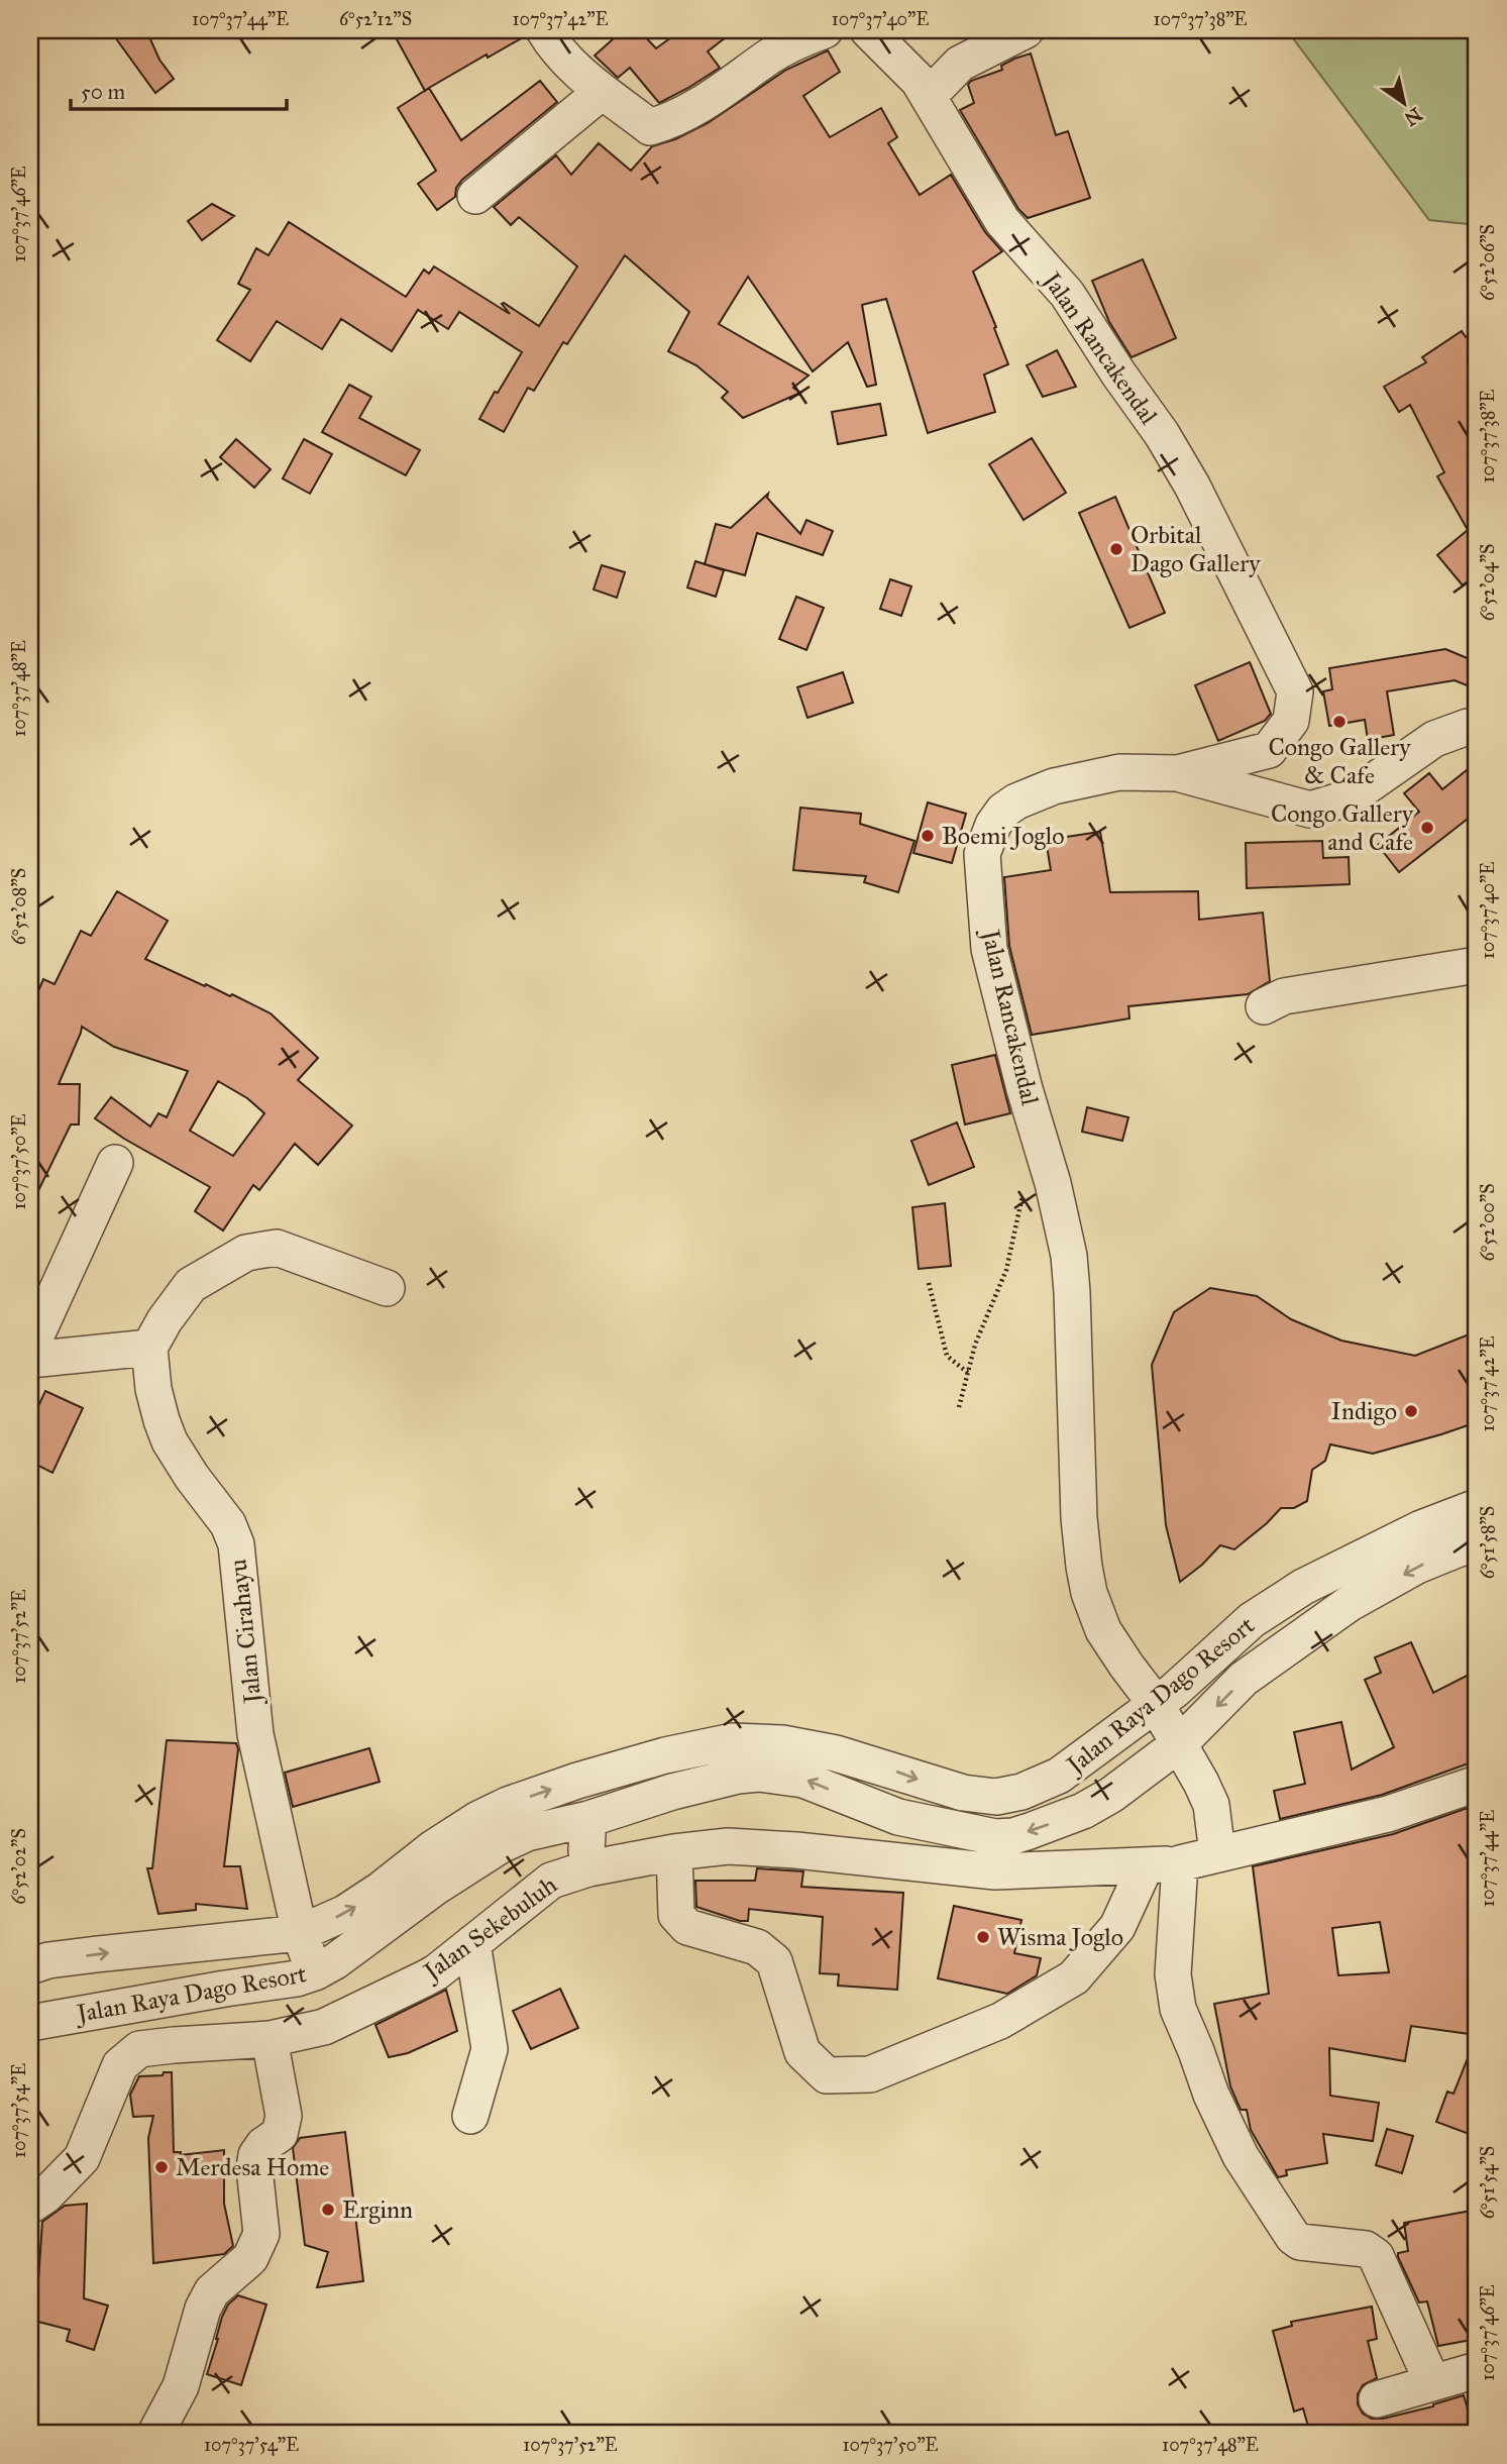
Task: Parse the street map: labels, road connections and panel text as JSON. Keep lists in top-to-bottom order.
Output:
{
  "streets": {
    "street": [
      "Jalan Rancakendal",
      "Jalan Cirahayu",
      "Jalan Raya Dago Resort",
      "Jalan Sekebuluh"
    ]
  },
  "crossings": [
    ["Jalan Rancakendal", "Jalan Raya Dago Resort"],
    ["Jalan Cirahayu", "Jalan Raya Dago Resort"],
    ["Jalan Raya Dago Resort", "Jalan Sekebuluh"]
  ],
  "places": [
    "Orbital Dago Gallery",
    "Congo Gallery & Cafe",
    "Congo Gallery and Cafe",
    "Boemi Joglo",
    "Indigo",
    "Wisma Joglo",
    "Merdesa Home",
    "Erginn"
  ],
  "scale_bar": "50 m",
  "north": "bottom right",
  "coordinates": [
    "107°37'44\"E",
    "6°52'12\"S",
    "107°37'42\"E",
    "107°37'40\"E",
    "107°37'38\"E",
    "107°37'46\"E",
    "6°52'06\"S",
    "6°52'04\"S",
    "107°37'48\"E",
    "6°52'08\"S",
    "107°37'50\"E",
    "6°52'00\"S",
    "6°51'58\"S",
    "107°37'52\"E",
    "6°52'02\"S",
    "107°37'54\"E",
    "6°51'54\"S"
  ]
}
